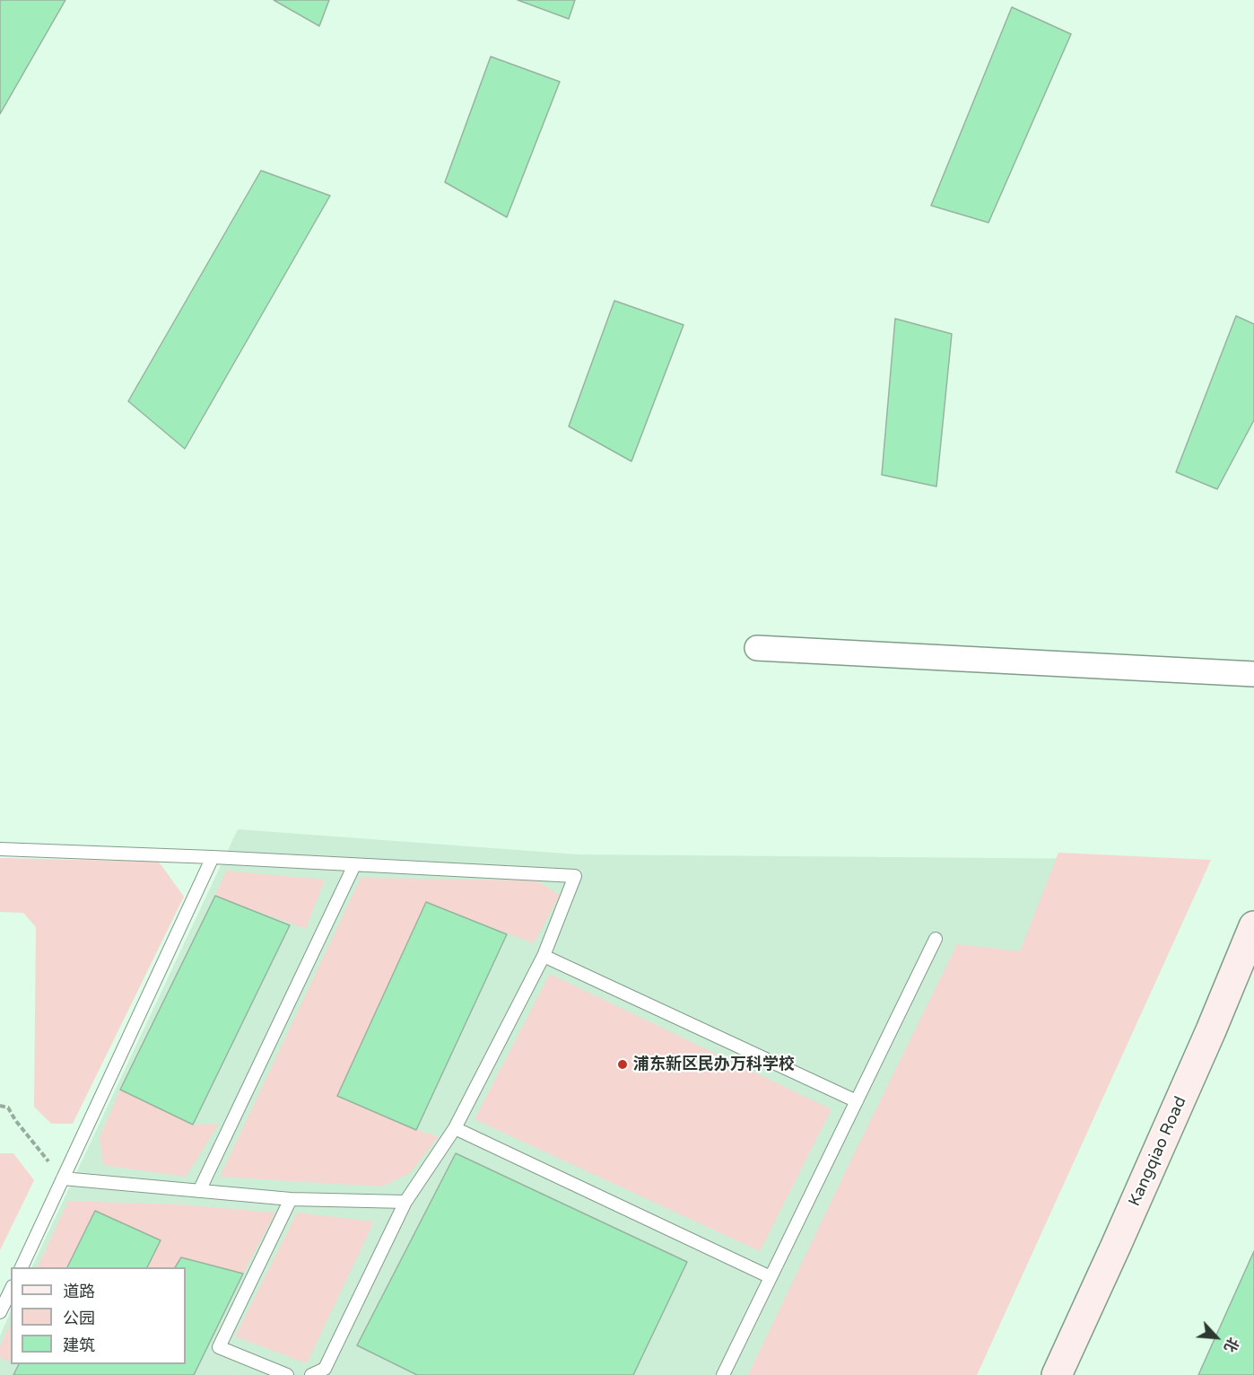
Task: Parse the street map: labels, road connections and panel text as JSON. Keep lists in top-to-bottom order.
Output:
{
  "streets": {
    "main road": ["Kangqiao Road"]
  },
  "places": ["浦东新区民办万科学校"],
  "legend": ["道路", "公园", "建筑"],
  "north": "bottom right"
}
